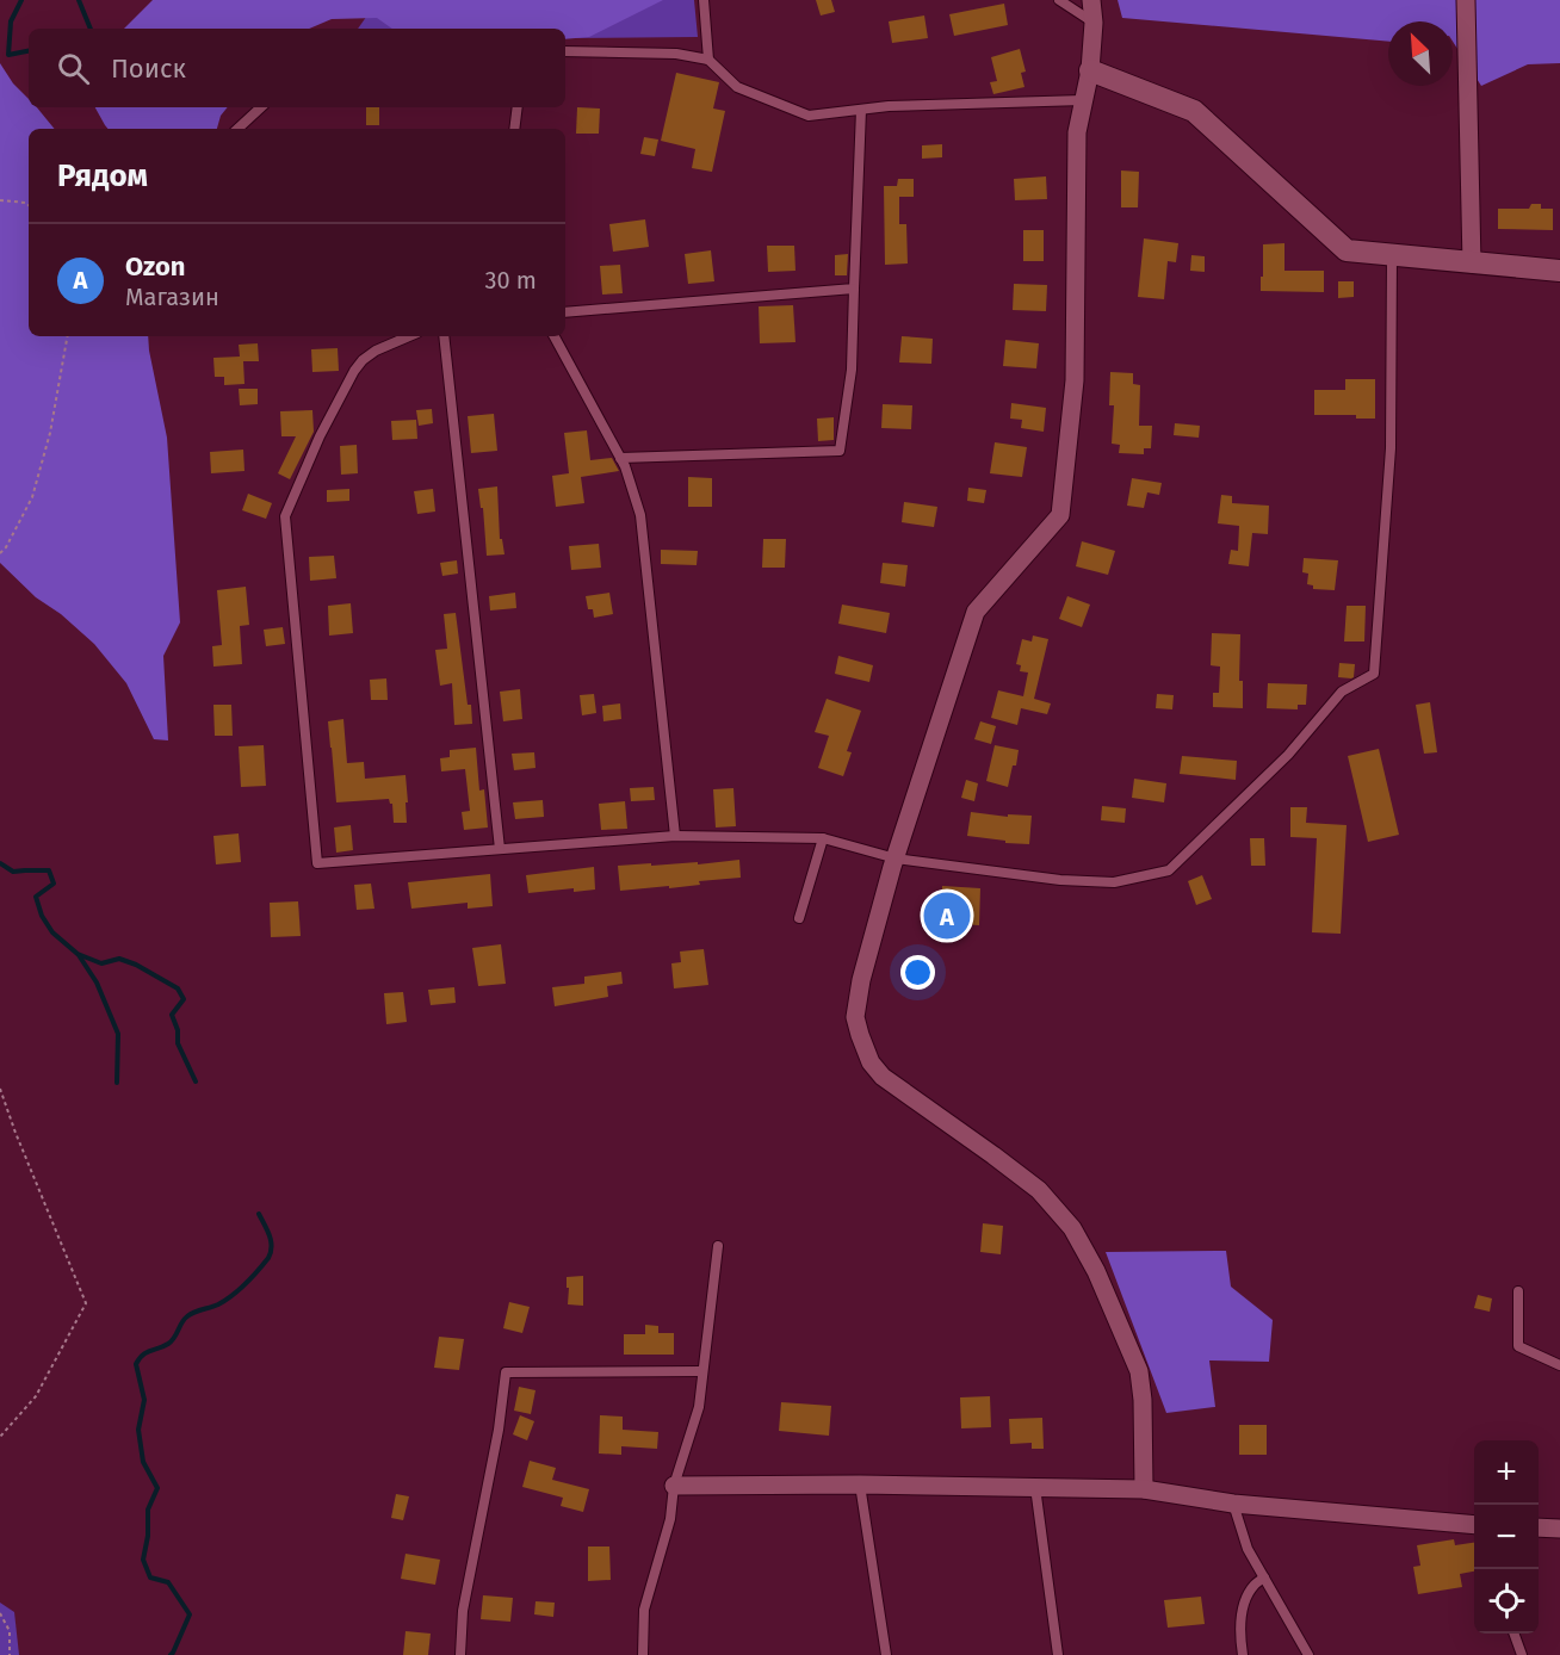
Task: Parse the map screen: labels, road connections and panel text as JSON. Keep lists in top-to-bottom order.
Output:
{
  "north": "top left",
  "page": {
    "search": "Поиск",
    "heading": "Рядом",
    "list": [
      {
        "mark": "A",
        "name": "Ozon",
        "note": "Магазин",
        "value": "30 m"
      }
    ],
    "pins": "A",
    "map_buttons": ["+", "−"]
  }
}
